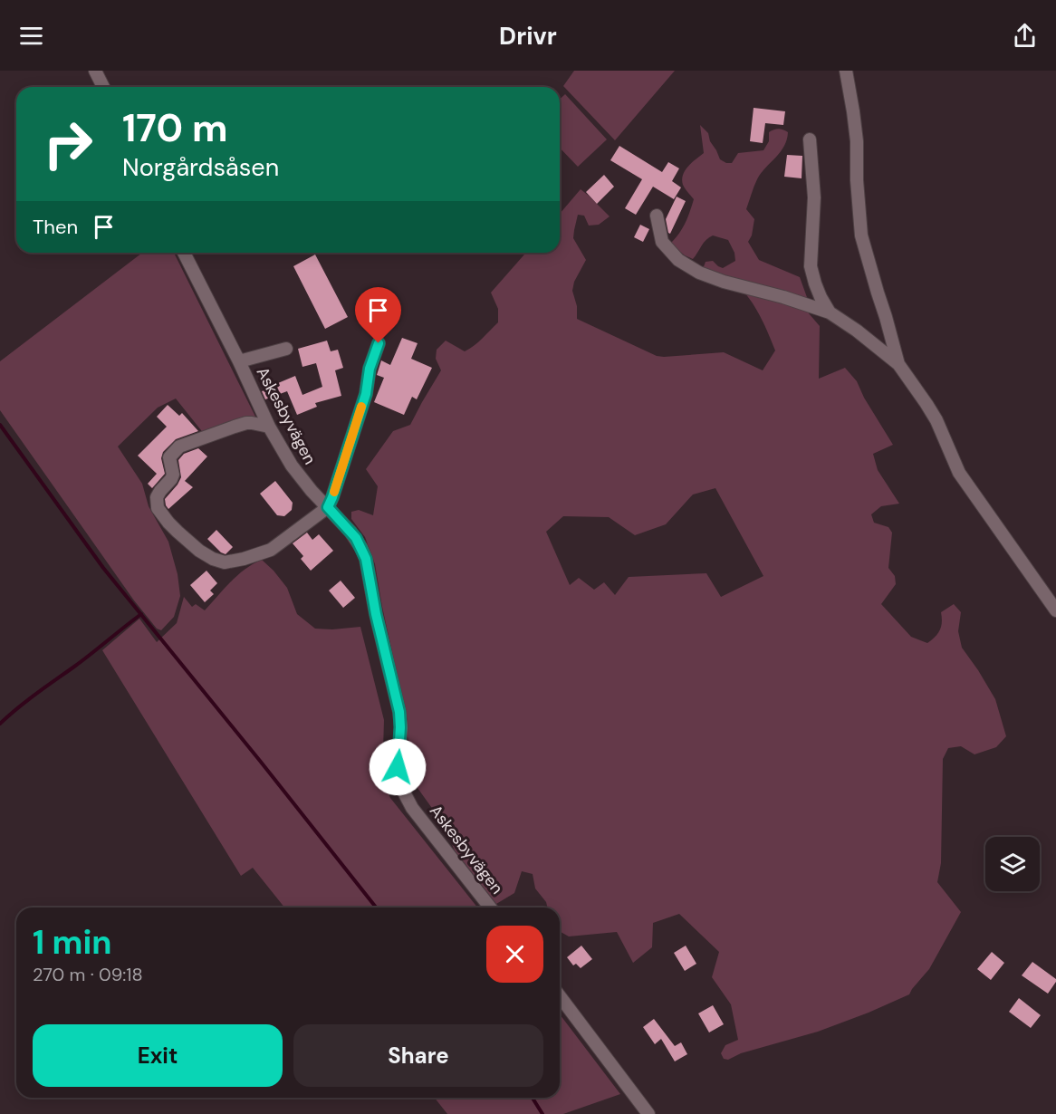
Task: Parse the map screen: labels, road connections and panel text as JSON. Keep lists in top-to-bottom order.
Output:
{
  "streets": {
    "street": ["Askesbyvägen"]
  },
  "page": {
    "header": "Drivr",
    "turn": ["170 m", "Norgårdsåsen"],
    "then": "Then",
    "heading": ["1 min", "270 m · 09:18"],
    "buttons": ["Exit", "Share"]
  }
}
